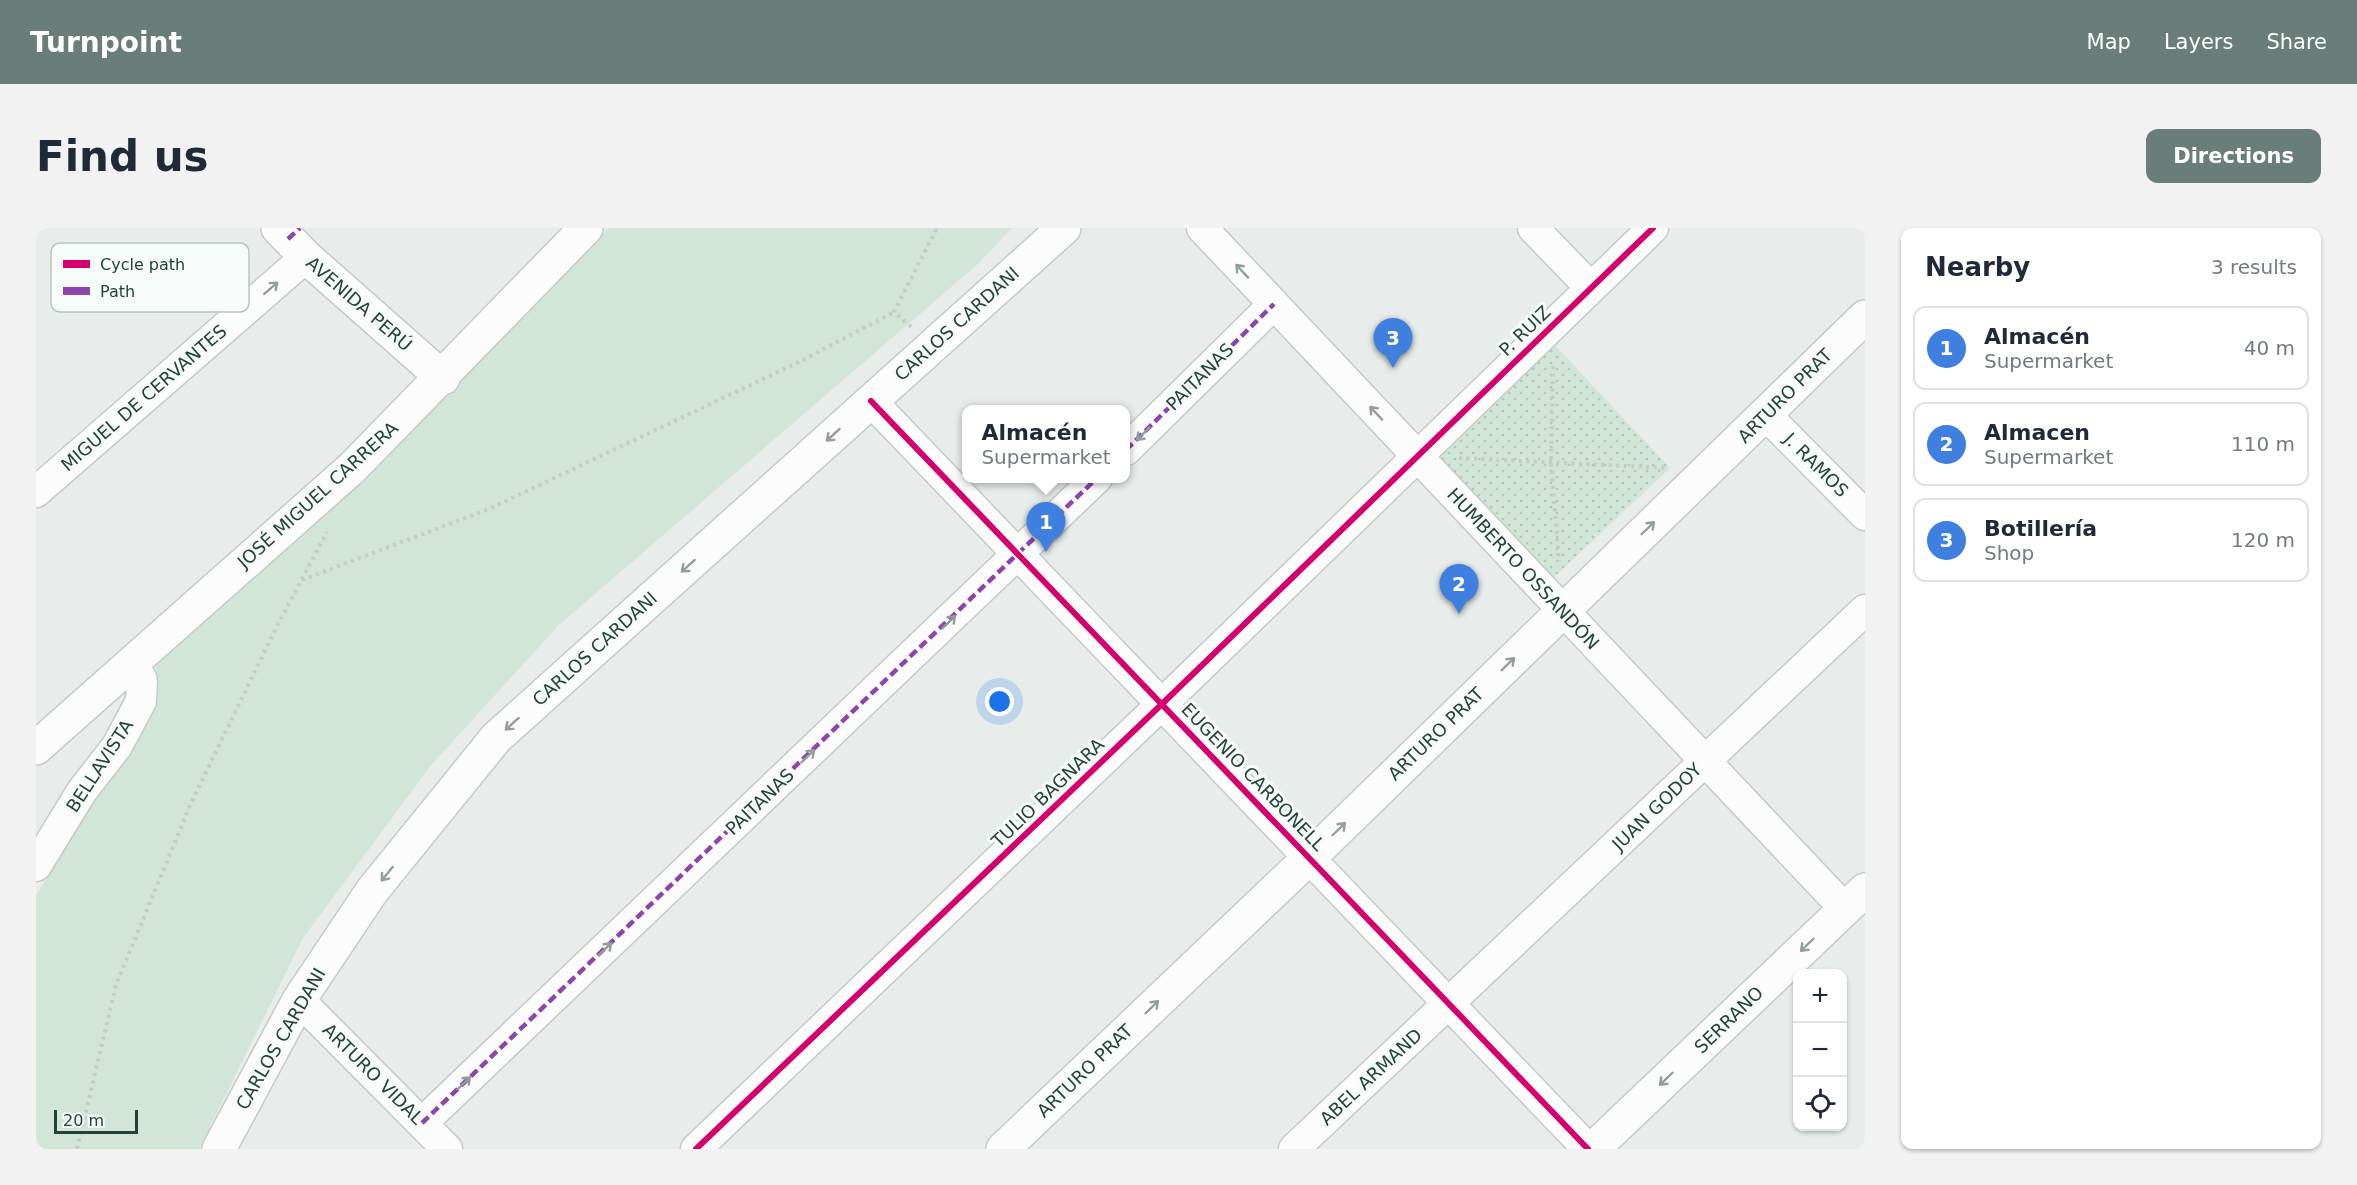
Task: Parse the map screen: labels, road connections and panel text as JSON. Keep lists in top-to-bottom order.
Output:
{
  "streets": {
    "main road": [
      "AVENIDA PERÚ",
      "CARLOS CARDANI",
      "ARTURO PRAT",
      "JOSÉ MIGUEL CARRERA",
      "SERRANO"
    ],
    "street": [
      "P. RUIZ",
      "PAITANAS",
      "MIGUEL DE CERVANTES",
      "J. RAMOS",
      "HUMBERTO OSSANDÓN",
      "BELLAVISTA",
      "EUGENIO CARBONELL",
      "TULIO BAGNARA",
      "JUAN GODOY",
      "ARTURO VIDAL",
      "ABEL ARMAND"
    ]
  },
  "crossings": [
    ["AVENIDA PERÚ", "MIGUEL DE CERVANTES"],
    ["AVENIDA PERÚ", "JOSÉ MIGUEL CARRERA"],
    ["CARLOS CARDANI", "EUGENIO CARBONELL"],
    ["CARLOS CARDANI", "ARTURO VIDAL"],
    ["P. RUIZ", "HUMBERTO OSSANDÓN"],
    ["P. RUIZ", "TULIO BAGNARA"],
    ["PAITANAS", "HUMBERTO OSSANDÓN"],
    ["PAITANAS", "EUGENIO CARBONELL"],
    ["PAITANAS", "ARTURO VIDAL"],
    ["ARTURO PRAT", "J. RAMOS"],
    ["ARTURO PRAT", "HUMBERTO OSSANDÓN"],
    ["ARTURO PRAT", "EUGENIO CARBONELL"],
    ["JOSÉ MIGUEL CARRERA", "BELLAVISTA"],
    ["HUMBERTO OSSANDÓN", "TULIO BAGNARA"],
    ["HUMBERTO OSSANDÓN", "JUAN GODOY"],
    ["HUMBERTO OSSANDÓN", "SERRANO"],
    ["EUGENIO CARBONELL", "TULIO BAGNARA"],
    ["EUGENIO CARBONELL", "JUAN GODOY"],
    ["EUGENIO CARBONELL", "SERRANO"],
    ["EUGENIO CARBONELL", "ABEL ARMAND"],
    ["JUAN GODOY", "ABEL ARMAND"]
  ],
  "one_way": [
    "CARLOS CARDANI",
    "ARTURO PRAT",
    "MIGUEL DE CERVANTES",
    "SERRANO"
  ],
  "legend": ["Cycle path", "Path"],
  "scale_bar": "20 m",
  "page": {
    "header": "Turnpoint",
    "nav": ["Map", "Layers", "Share"],
    "buttons": "Directions",
    "title": "Find us",
    "heading": ["Nearby", "3 results"],
    "list": [
      {
        "mark": "1",
        "name": "Almacén",
        "note": "Supermarket",
        "value": "40 m"
      },
      {
        "mark": "2",
        "name": "Almacen",
        "note": "Supermarket",
        "value": "110 m"
      },
      {
        "mark": "3",
        "name": "Botillería",
        "note": "Shop",
        "value": "120 m"
      }
    ],
    "pins": ["3", "1", "2"],
    "popup": ["Almacén", "Supermarket"],
    "map_buttons": ["+", "−"],
    "scale": "20 m"
  }
}
